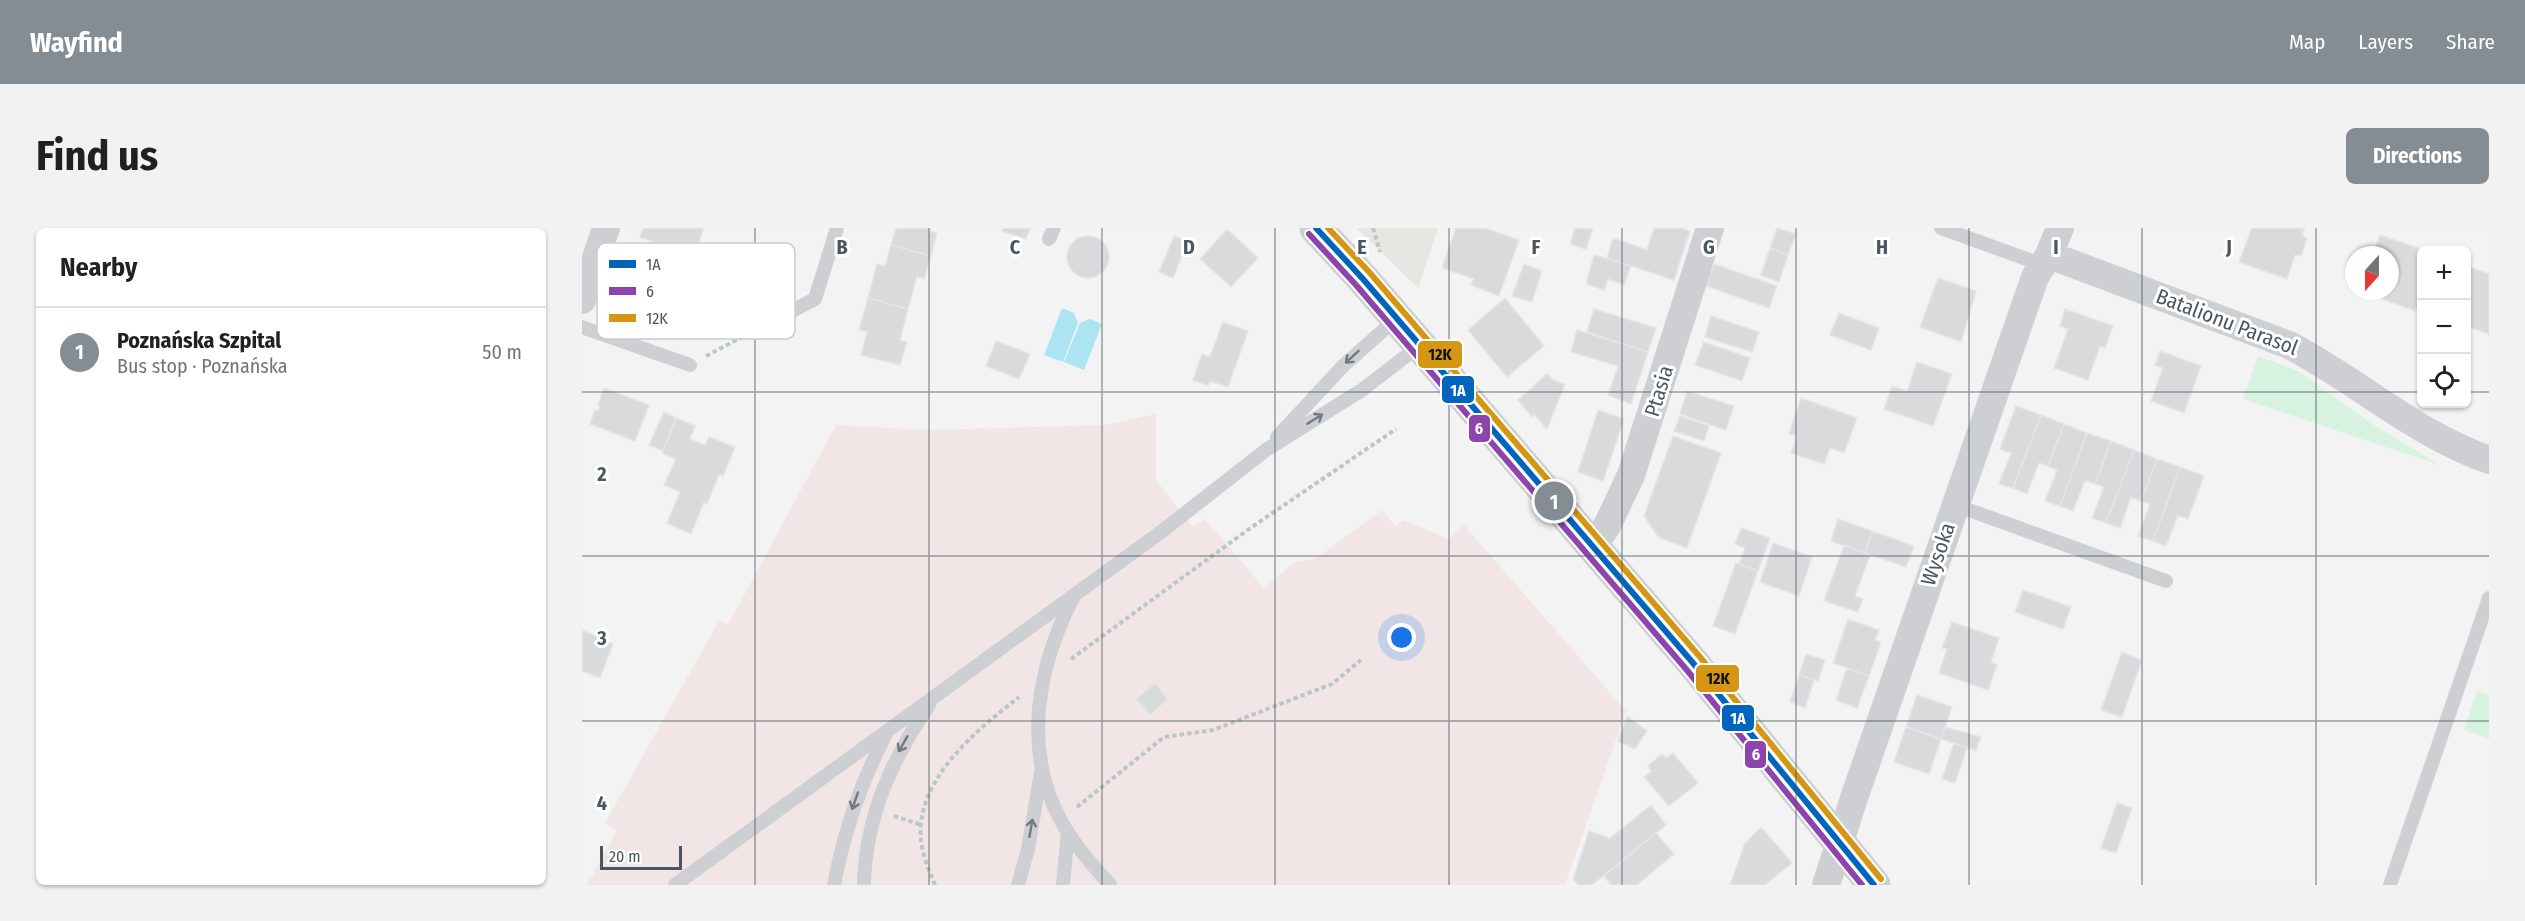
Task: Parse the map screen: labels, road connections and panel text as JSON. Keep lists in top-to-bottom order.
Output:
{
  "streets": {
    "street": ["Batalionu Parasol", "Ptasia", "Wysoka"]
  },
  "crossings": [
    ["Batalionu Parasol", "Wysoka"]
  ],
  "lines": ["transit line 1A", "transit line 12K", "transit line 6"],
  "legend": ["1A", "6", "12K"],
  "scale_bar": "20 m",
  "north": "bottom",
  "page": {
    "header": "Wayfind",
    "nav": ["Map", "Layers", "Share"],
    "buttons": "Directions",
    "title": "Find us",
    "heading": "Nearby",
    "map_buttons": ["+", "−"],
    "list": [
      {
        "mark": "1",
        "name": "Poznańska Szpital",
        "note": "Bus stop · Poznańska",
        "value": "50 m"
      }
    ],
    "pins": "1",
    "scale": "20 m"
  },
  "grid": {
    "columns": [
      "B",
      "C",
      "D",
      "E",
      "F",
      "G",
      "H",
      "I",
      "J"
    ],
    "rows": ["2", "3", "4"]
  }
}
